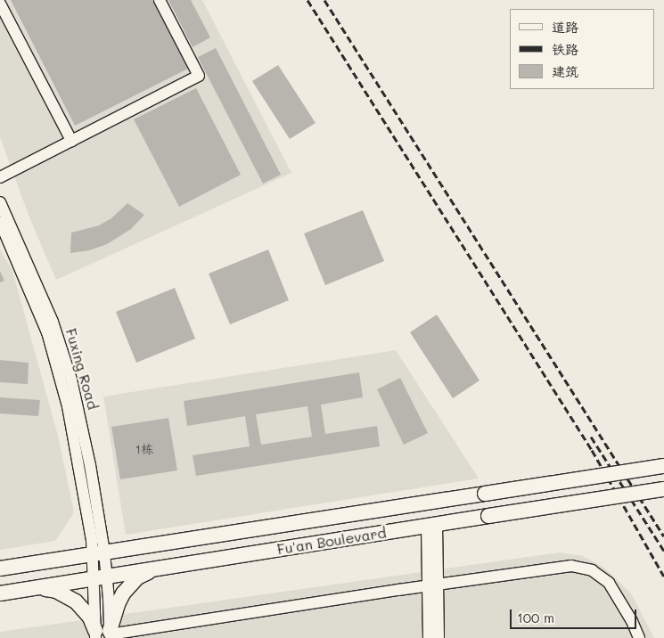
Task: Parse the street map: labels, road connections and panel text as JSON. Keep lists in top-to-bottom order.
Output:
{
  "streets": {
    "main road": ["Fu'an Boulevard"],
    "street": ["Fuxing Road"]
  },
  "crossings": [
    ["Fuxing Road", "Fu'an Boulevard"]
  ],
  "house_numbers": ["1栋"],
  "legend": ["道路", "铁路", "建筑"],
  "scale_bar": "100 m"
}
